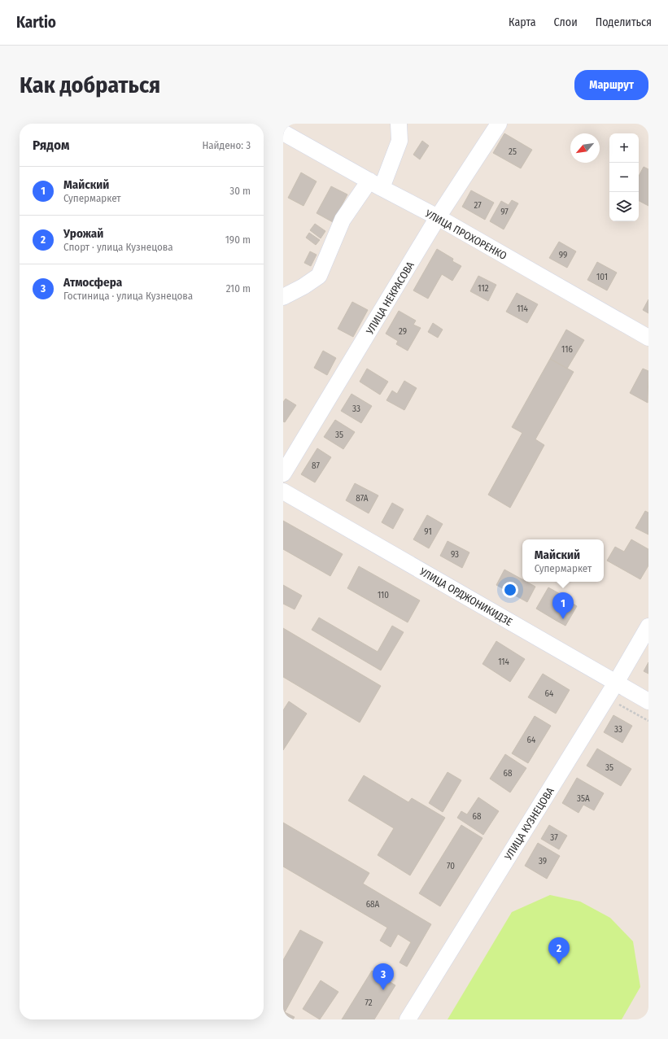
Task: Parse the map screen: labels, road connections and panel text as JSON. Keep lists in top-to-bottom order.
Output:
{
  "streets": {
    "street": [
      "УЛИЦА ПРОХОРЕНКО",
      "УЛИЦА НЕКРАСОВА",
      "УЛИЦА ОРДЖОНИКИДЗЕ",
      "УЛИЦА КУЗНЕЦОВА"
    ]
  },
  "crossings": [
    ["УЛИЦА ПРОХОРЕНКО", "УЛИЦА НЕКРАСОВА"],
    ["УЛИЦА ОРДЖОНИКИДЗЕ", "УЛИЦА КУЗНЕЦОВА"]
  ],
  "house_numbers": [
    "25",
    "27",
    "97",
    "99",
    "101",
    "112",
    "114",
    "29",
    "116",
    "33",
    "35",
    "87",
    "87А",
    "91",
    "93",
    "110",
    "114",
    "64",
    "33",
    "64",
    "35",
    "68",
    "35А",
    "68",
    "37",
    "39",
    "70",
    "68А",
    "72"
  ],
  "north": "bottom left",
  "page": {
    "header": "Kartio",
    "nav": ["Карта", "Слои", "Поделиться"],
    "buttons": "Маршрут",
    "title": "Как добраться",
    "heading": ["Рядом", "Найдено: 3"],
    "map_buttons": ["+", "−"],
    "list": [
      {
        "mark": "1",
        "name": "Майский",
        "note": "Супермаркет",
        "value": "30 m"
      },
      {
        "mark": "2",
        "name": "Урожай",
        "note": "Спорт · улица Кузнецова",
        "value": "190 m"
      },
      {
        "mark": "3",
        "name": "Атмосфера",
        "note": "Гостиница · улица Кузнецова",
        "value": "210 m"
      }
    ],
    "popup": ["Майский", "Супермаркет"],
    "pins": ["1", "2", "3"]
  }
}
